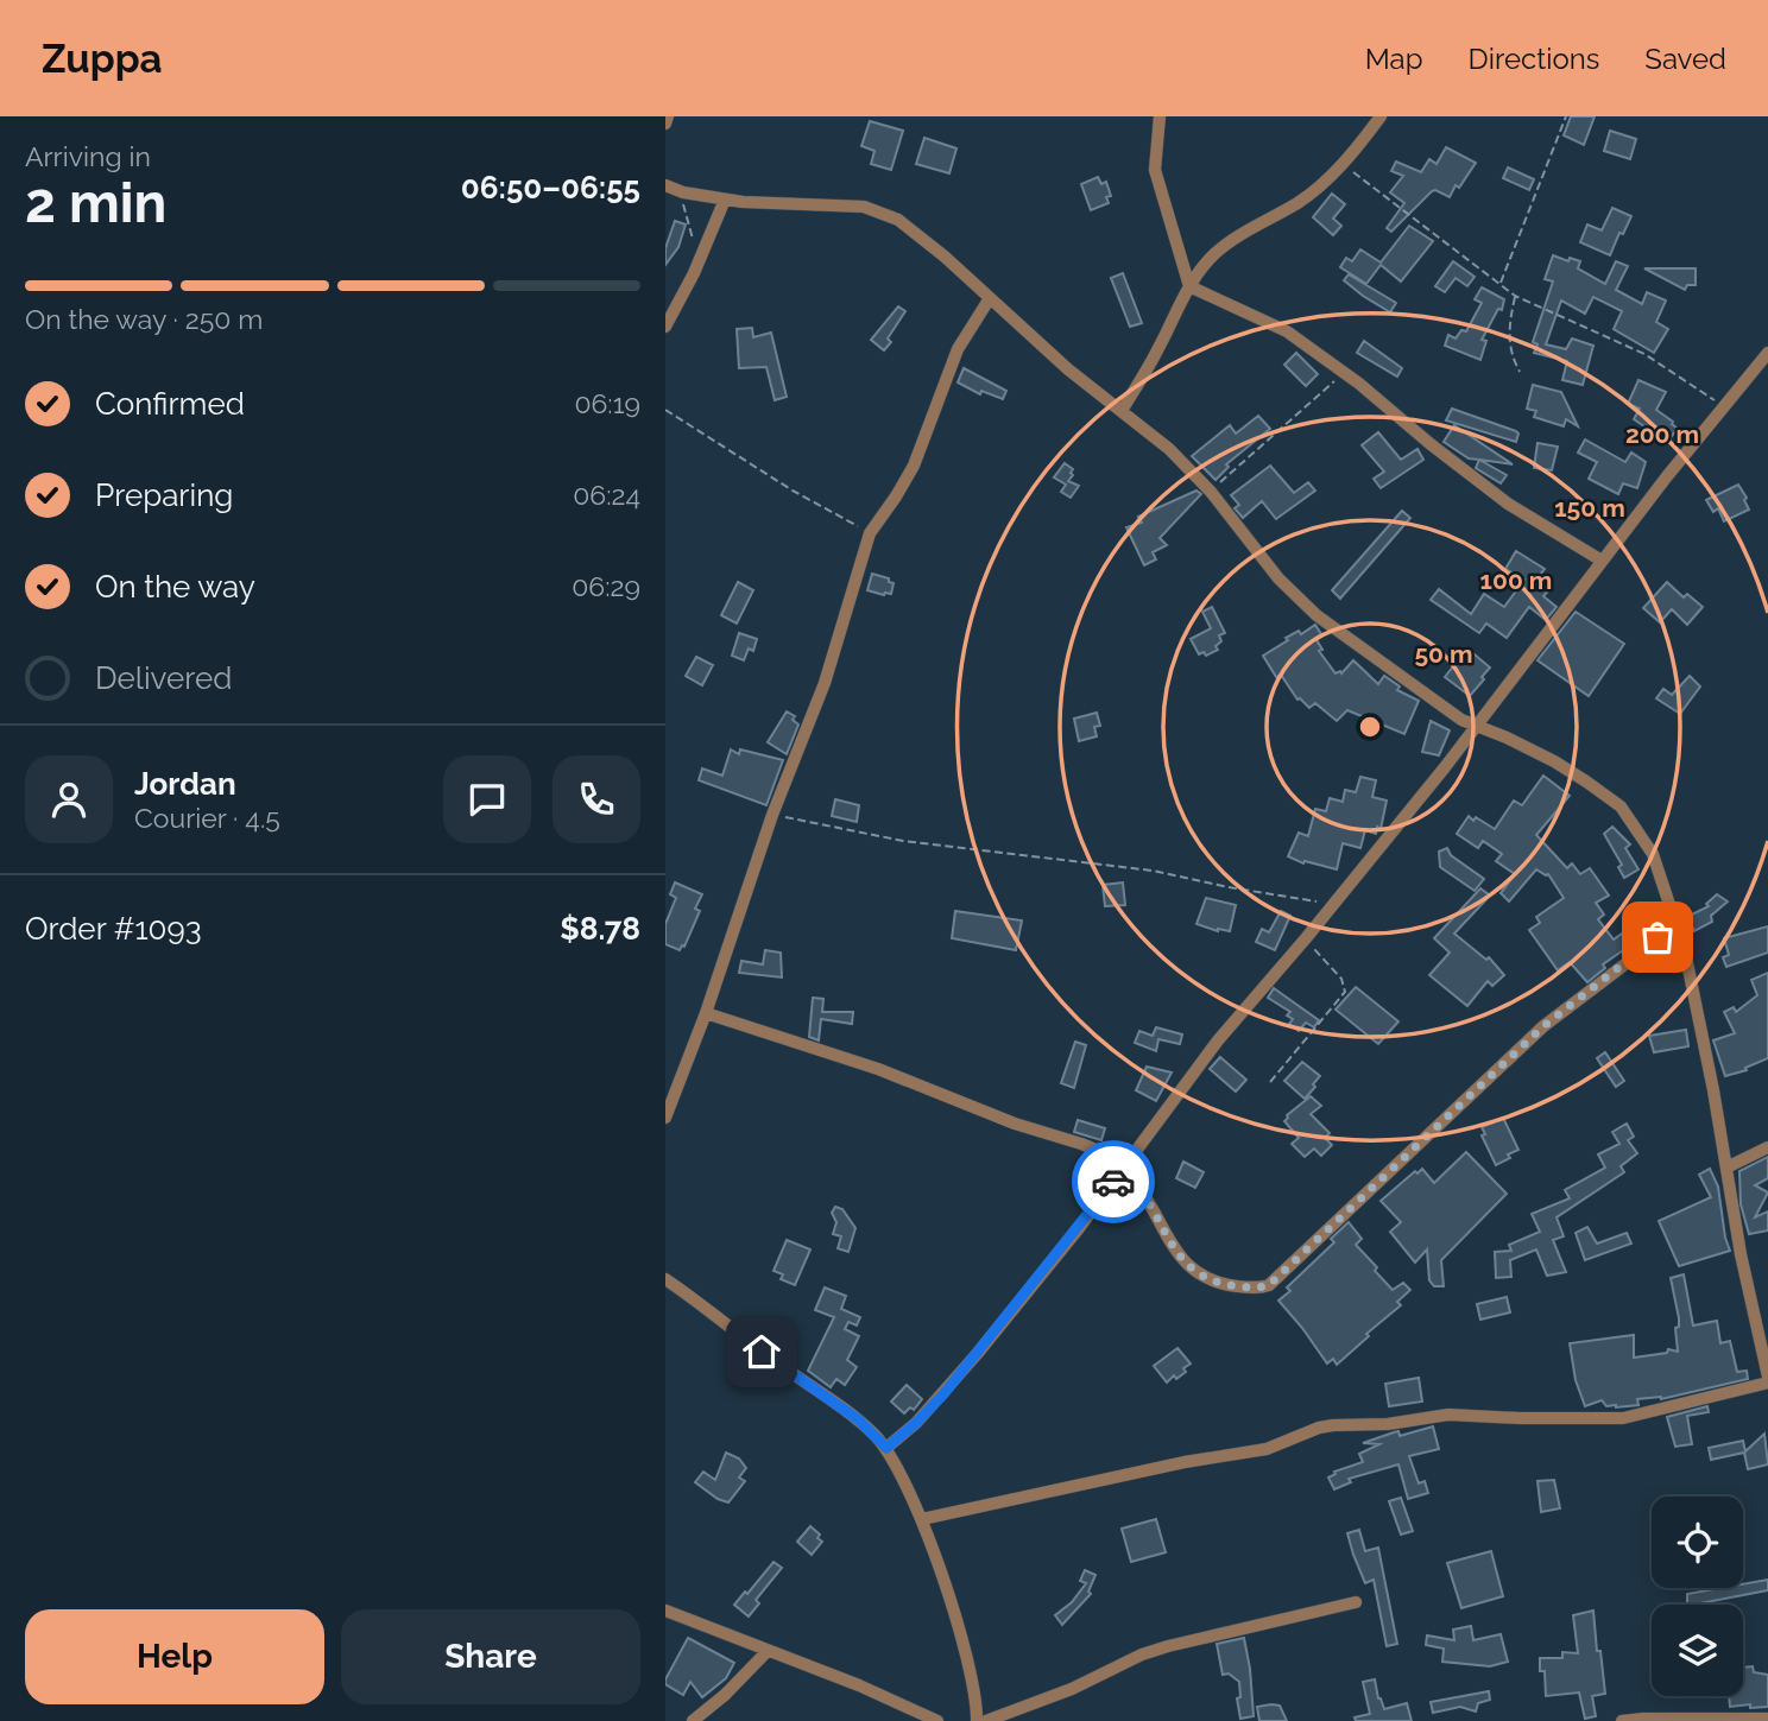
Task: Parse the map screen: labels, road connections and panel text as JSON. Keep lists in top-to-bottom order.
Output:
{
  "page": {
    "header": "Zuppa",
    "nav": ["Map", "Directions", "Saved"],
    "heading": ["2 min", "Arriving in", "06:50–06:55"],
    "panel": [
      "Jordan",
      "Courier · 4.5",
      "Order #1093",
      "$8.78"
    ],
    "bar": "On the way · 250 m",
    "list": [
      ["Confirmed", "06:19"],
      ["Preparing", "06:24"],
      ["On the way", "06:29"],
      "Delivered"
    ],
    "buttons": ["Help", "Share"]
  },
  "rings": [
    "200 m",
    "150 m",
    "100 m",
    "50 m"
  ]
}
